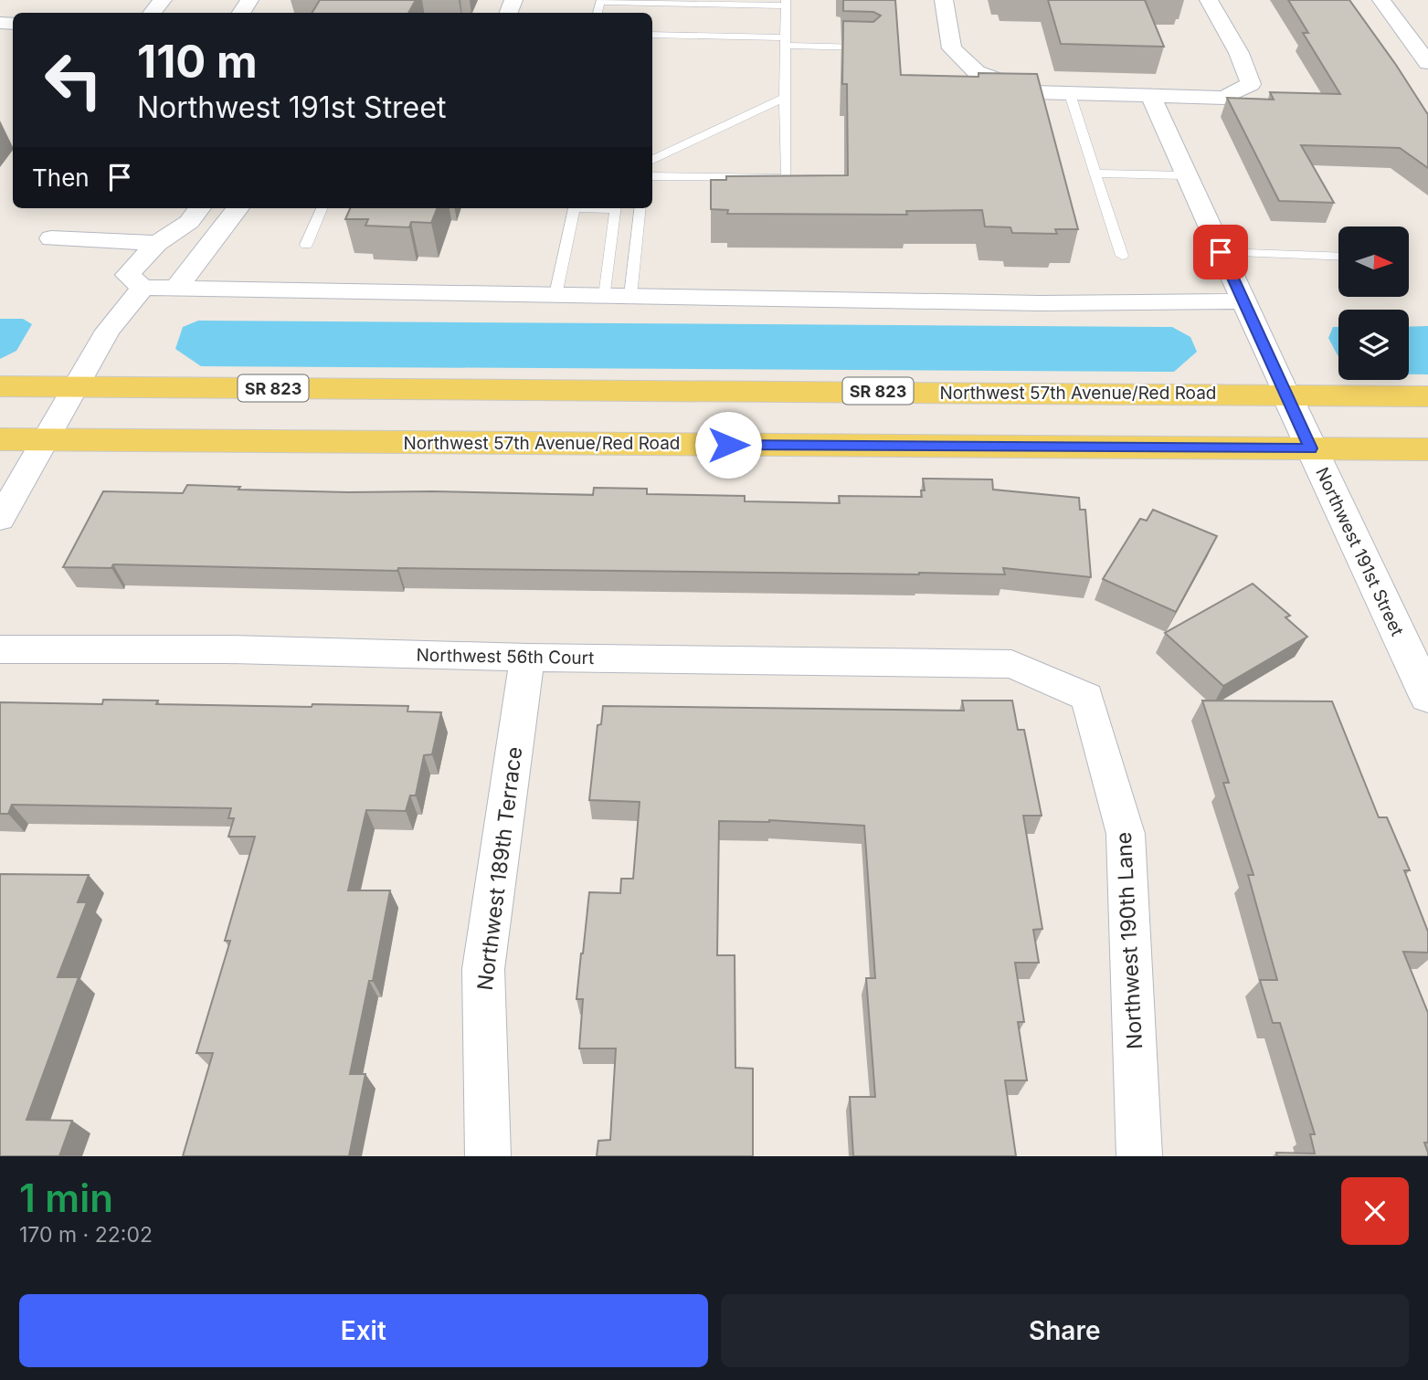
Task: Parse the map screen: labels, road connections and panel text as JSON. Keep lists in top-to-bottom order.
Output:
{
  "streets": {
    "main road": ["SR 823", "Northwest 57th Avenue/Red Road"],
    "street": [
      "Northwest 191st Street",
      "Northwest 56th Court",
      "Northwest 189th Terrace",
      "Northwest 190th Lane"
    ]
  },
  "crossings": [
    ["Northwest 57th Avenue/Red Road", "Northwest 191st Street"],
    ["Northwest 56th Court", "Northwest 189th Terrace"],
    ["Northwest 56th Court", "Northwest 190th Lane"]
  ],
  "north": "right",
  "page": {
    "turn": ["110 m", "Northwest 191st Street"],
    "then": "Then",
    "heading": ["1 min", "170 m · 22:02"],
    "buttons": ["Exit", "Share"]
  }
}
